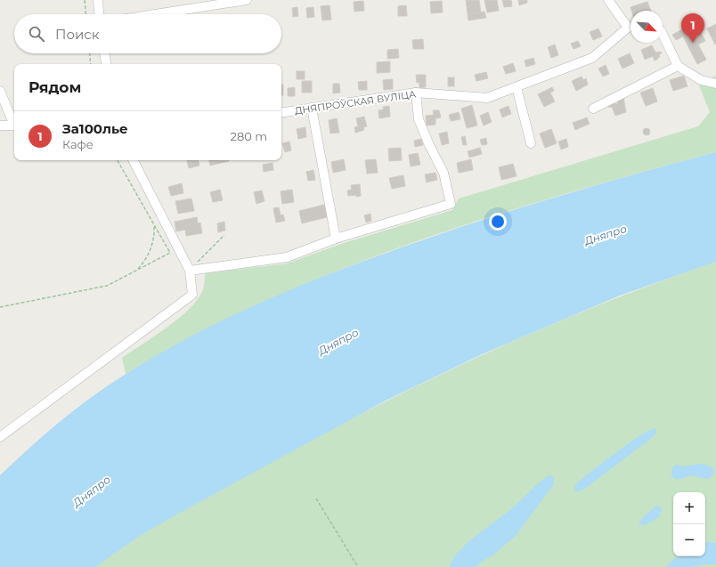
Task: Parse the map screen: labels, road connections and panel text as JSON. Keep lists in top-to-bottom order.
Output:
{
  "streets": {
    "street": ["ДНЯПРОЎСКАЯ ВУЛІЦА"]
  },
  "water": ["Дняпро"],
  "north": "bottom right",
  "page": {
    "pins": "1",
    "search": "Поиск",
    "heading": "Рядом",
    "list": [
      {
        "mark": "1",
        "name": "За100лье",
        "note": "Кафе",
        "value": "280 m"
      }
    ],
    "map_buttons": ["+", "−"]
  }
}
